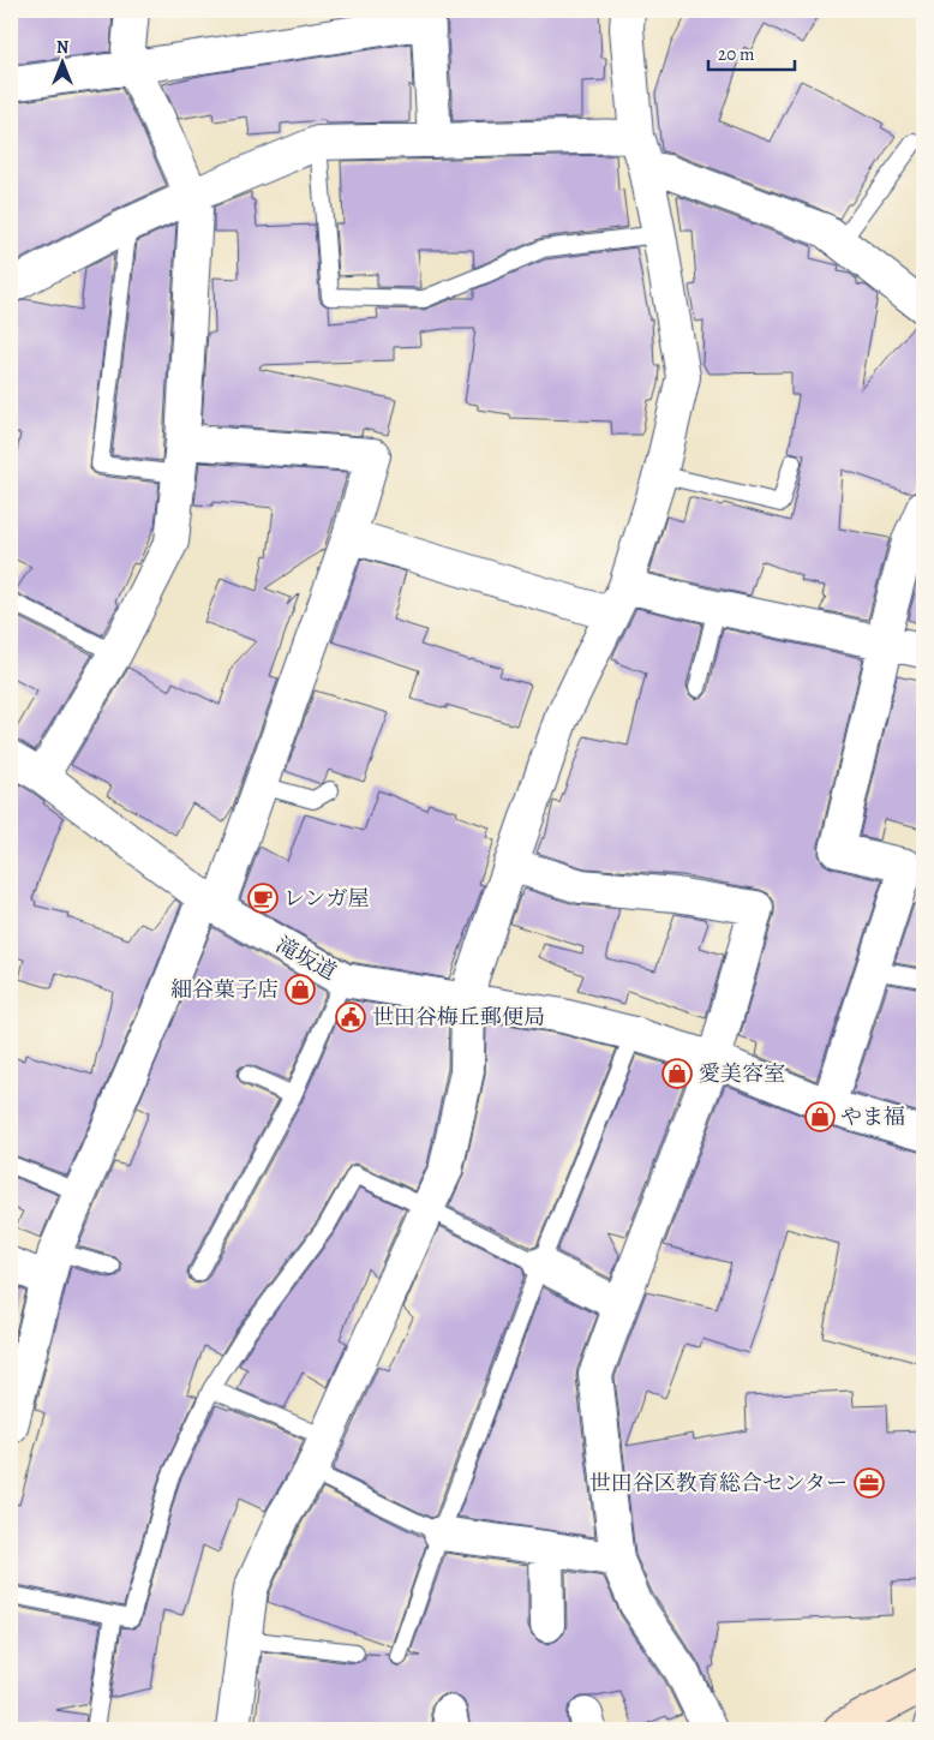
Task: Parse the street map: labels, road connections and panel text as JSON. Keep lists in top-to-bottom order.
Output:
{
  "streets": {
    "street": ["滝坂道"]
  },
  "places": {
    "cafe": ["レンガ屋"],
    "shop": ["細谷菓子店", "愛美容室", "やま福"],
    "public building": ["世田谷梅丘郵便局"],
    "office": ["世田谷区教育総合センター"]
  },
  "scale_bar": "20 m",
  "north": "top"
}
